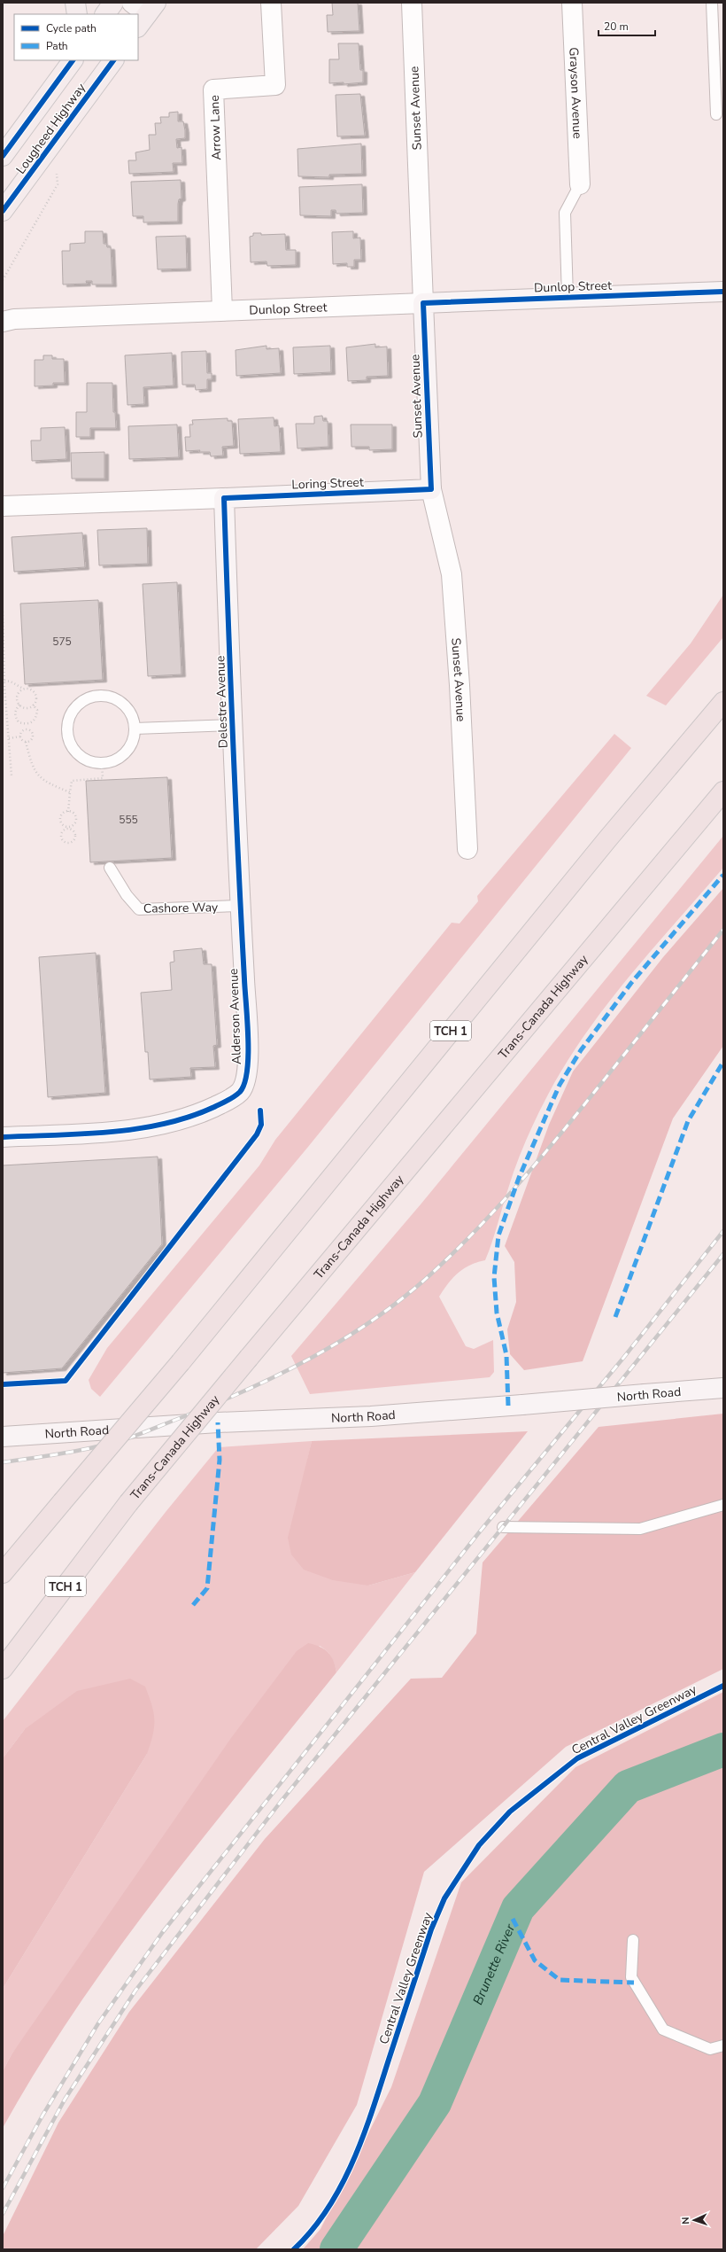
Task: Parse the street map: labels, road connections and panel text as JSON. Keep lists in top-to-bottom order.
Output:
{
  "streets": {
    "highway": ["Trans-Canada Highway", "TCH 1"],
    "main road": ["Lougheed Highway"],
    "street": [
      "Grayson Avenue",
      "Sunset Avenue",
      "Arrow Lane",
      "Dunlop Street",
      "Loring Street",
      "Delestre Avenue",
      "Alderson Avenue",
      "North Road"
    ],
    "lane": ["Cashore Way"],
    "cycle path": ["Central Valley Greenway"]
  },
  "crossings": [
    ["Sunset Avenue", "Dunlop Street"],
    ["Sunset Avenue", "Loring Street"],
    ["Arrow Lane", "Dunlop Street"],
    ["Loring Street", "Delestre Avenue"],
    ["Delestre Avenue", "Cashore Way"],
    ["Delestre Avenue", "Alderson Avenue"],
    ["Cashore Way", "Alderson Avenue"]
  ],
  "water": ["Brunette River"],
  "house_numbers": ["575", "555"],
  "legend": ["Cycle path", "Path"],
  "scale_bar": "20 m",
  "north": "left"
}
